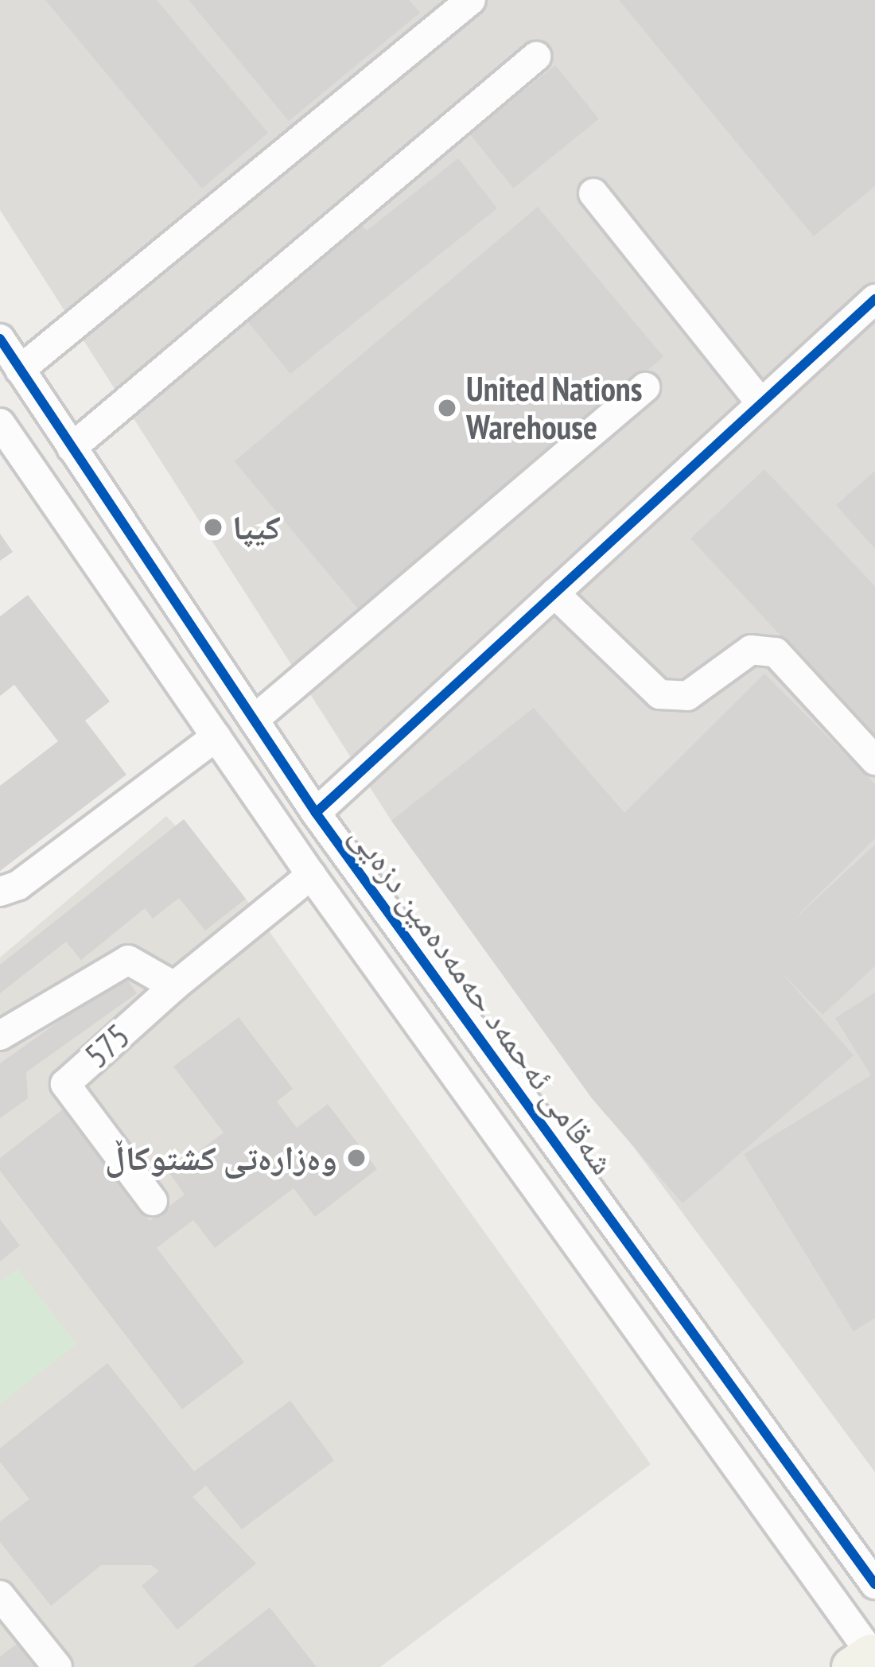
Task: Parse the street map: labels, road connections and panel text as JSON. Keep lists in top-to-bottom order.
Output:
{
  "streets": {
    "street": ["شەقامی ئەحمەد حەمەدەمین دزەیی", "575"]
  },
  "places": ["United Nations Warehouse", "كيپا", "وەزارەتی کشتوکاڵ"]
}
